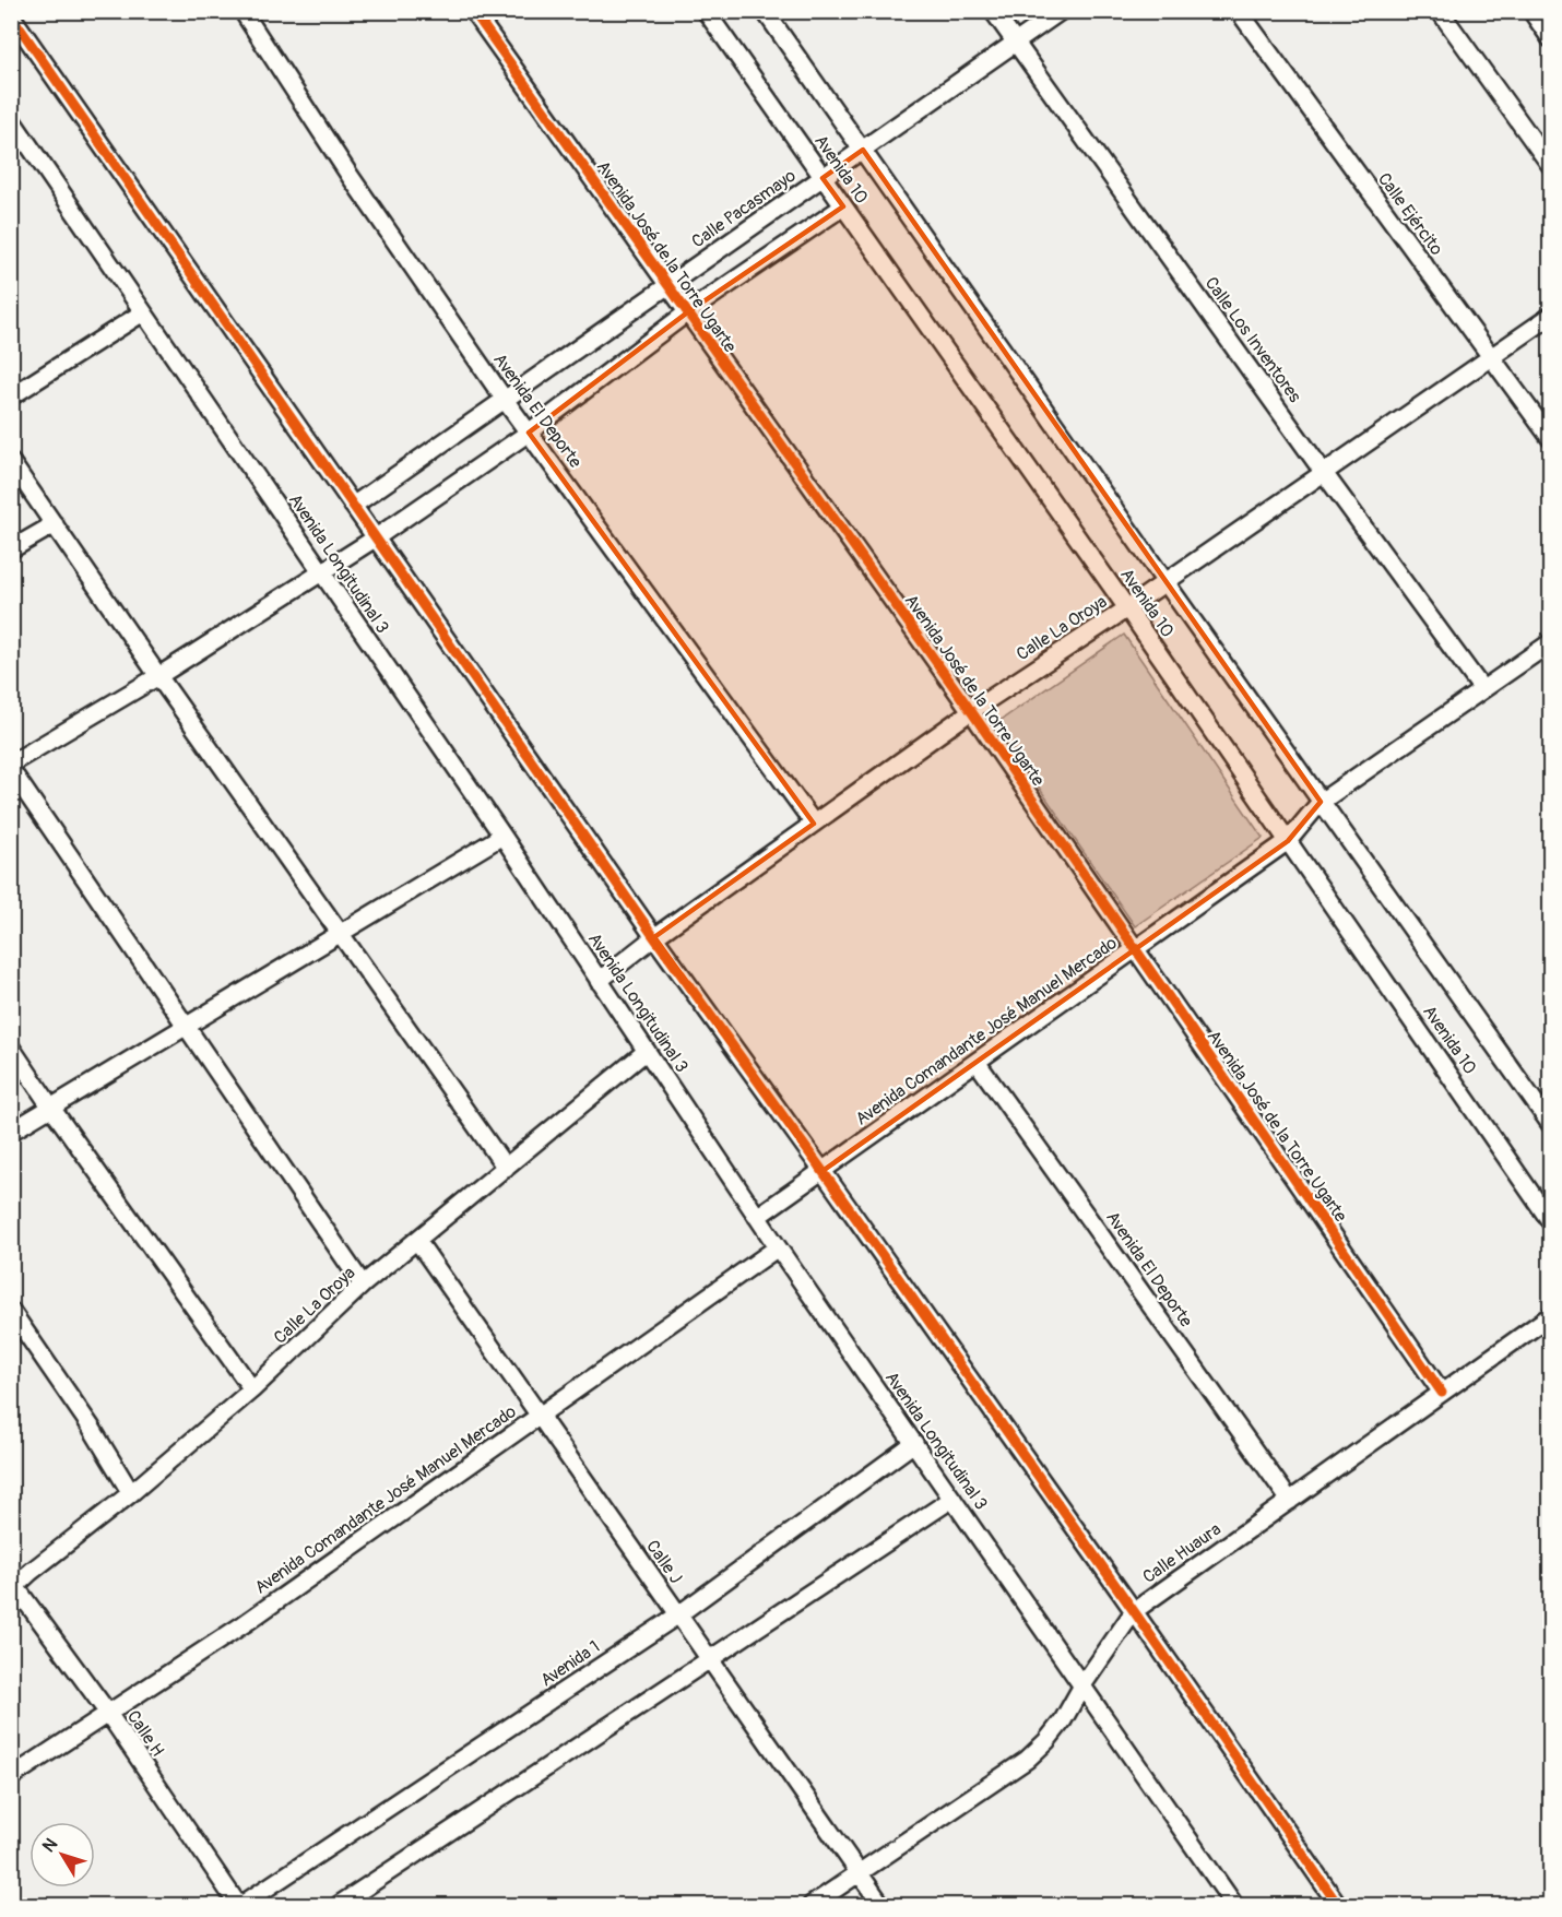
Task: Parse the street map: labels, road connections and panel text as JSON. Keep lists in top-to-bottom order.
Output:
{
  "streets": {
    "street": [
      "Avenida 10",
      "Calle Pacasmayo",
      "Calle Ejército",
      "Avenida José de la Torre Ugarte",
      "Calle Los Inventores",
      "Avenida El Deporte",
      "Avenida Longitudinal 3",
      "Calle La Oroya",
      "Avenida Comandante José Manuel Mercado",
      "Calle Huaura",
      "Calle J",
      "Avenida 1",
      "Calle H"
    ]
  },
  "crossings": [
    ["Avenida 10", "Calle Pacasmayo"],
    ["Avenida 10", "Calle La Oroya"],
    ["Avenida 10", "Avenida Comandante José Manuel Mercado"],
    ["Calle Pacasmayo", "Avenida José de la Torre Ugarte"],
    ["Calle Pacasmayo", "Calle Los Inventores"],
    ["Calle Pacasmayo", "Avenida El Deporte"],
    ["Calle Ejército", "Calle La Oroya"],
    ["Avenida José de la Torre Ugarte", "Calle La Oroya"],
    ["Avenida José de la Torre Ugarte", "Avenida Comandante José Manuel Mercado"],
    ["Avenida José de la Torre Ugarte", "Calle Huaura"],
    ["Calle Los Inventores", "Calle La Oroya"],
    ["Calle Los Inventores", "Avenida Comandante José Manuel Mercado"],
    ["Avenida El Deporte", "Calle La Oroya"],
    ["Avenida El Deporte", "Avenida Comandante José Manuel Mercado"],
    ["Avenida El Deporte", "Calle Huaura"],
    ["Avenida Longitudinal 3", "Calle La Oroya"],
    ["Avenida Longitudinal 3", "Avenida Comandante José Manuel Mercado"],
    ["Avenida Longitudinal 3", "Calle Huaura"],
    ["Avenida Longitudinal 3", "Avenida 1"],
    ["Calle La Oroya", "Calle J"],
    ["Calle La Oroya", "Calle H"],
    ["Avenida Comandante José Manuel Mercado", "Calle J"],
    ["Avenida Comandante José Manuel Mercado", "Calle H"],
    ["Calle Huaura", "Calle J"],
    ["Calle J", "Avenida 1"],
    ["Avenida 1", "Calle H"]
  ],
  "north": "top left"
}
